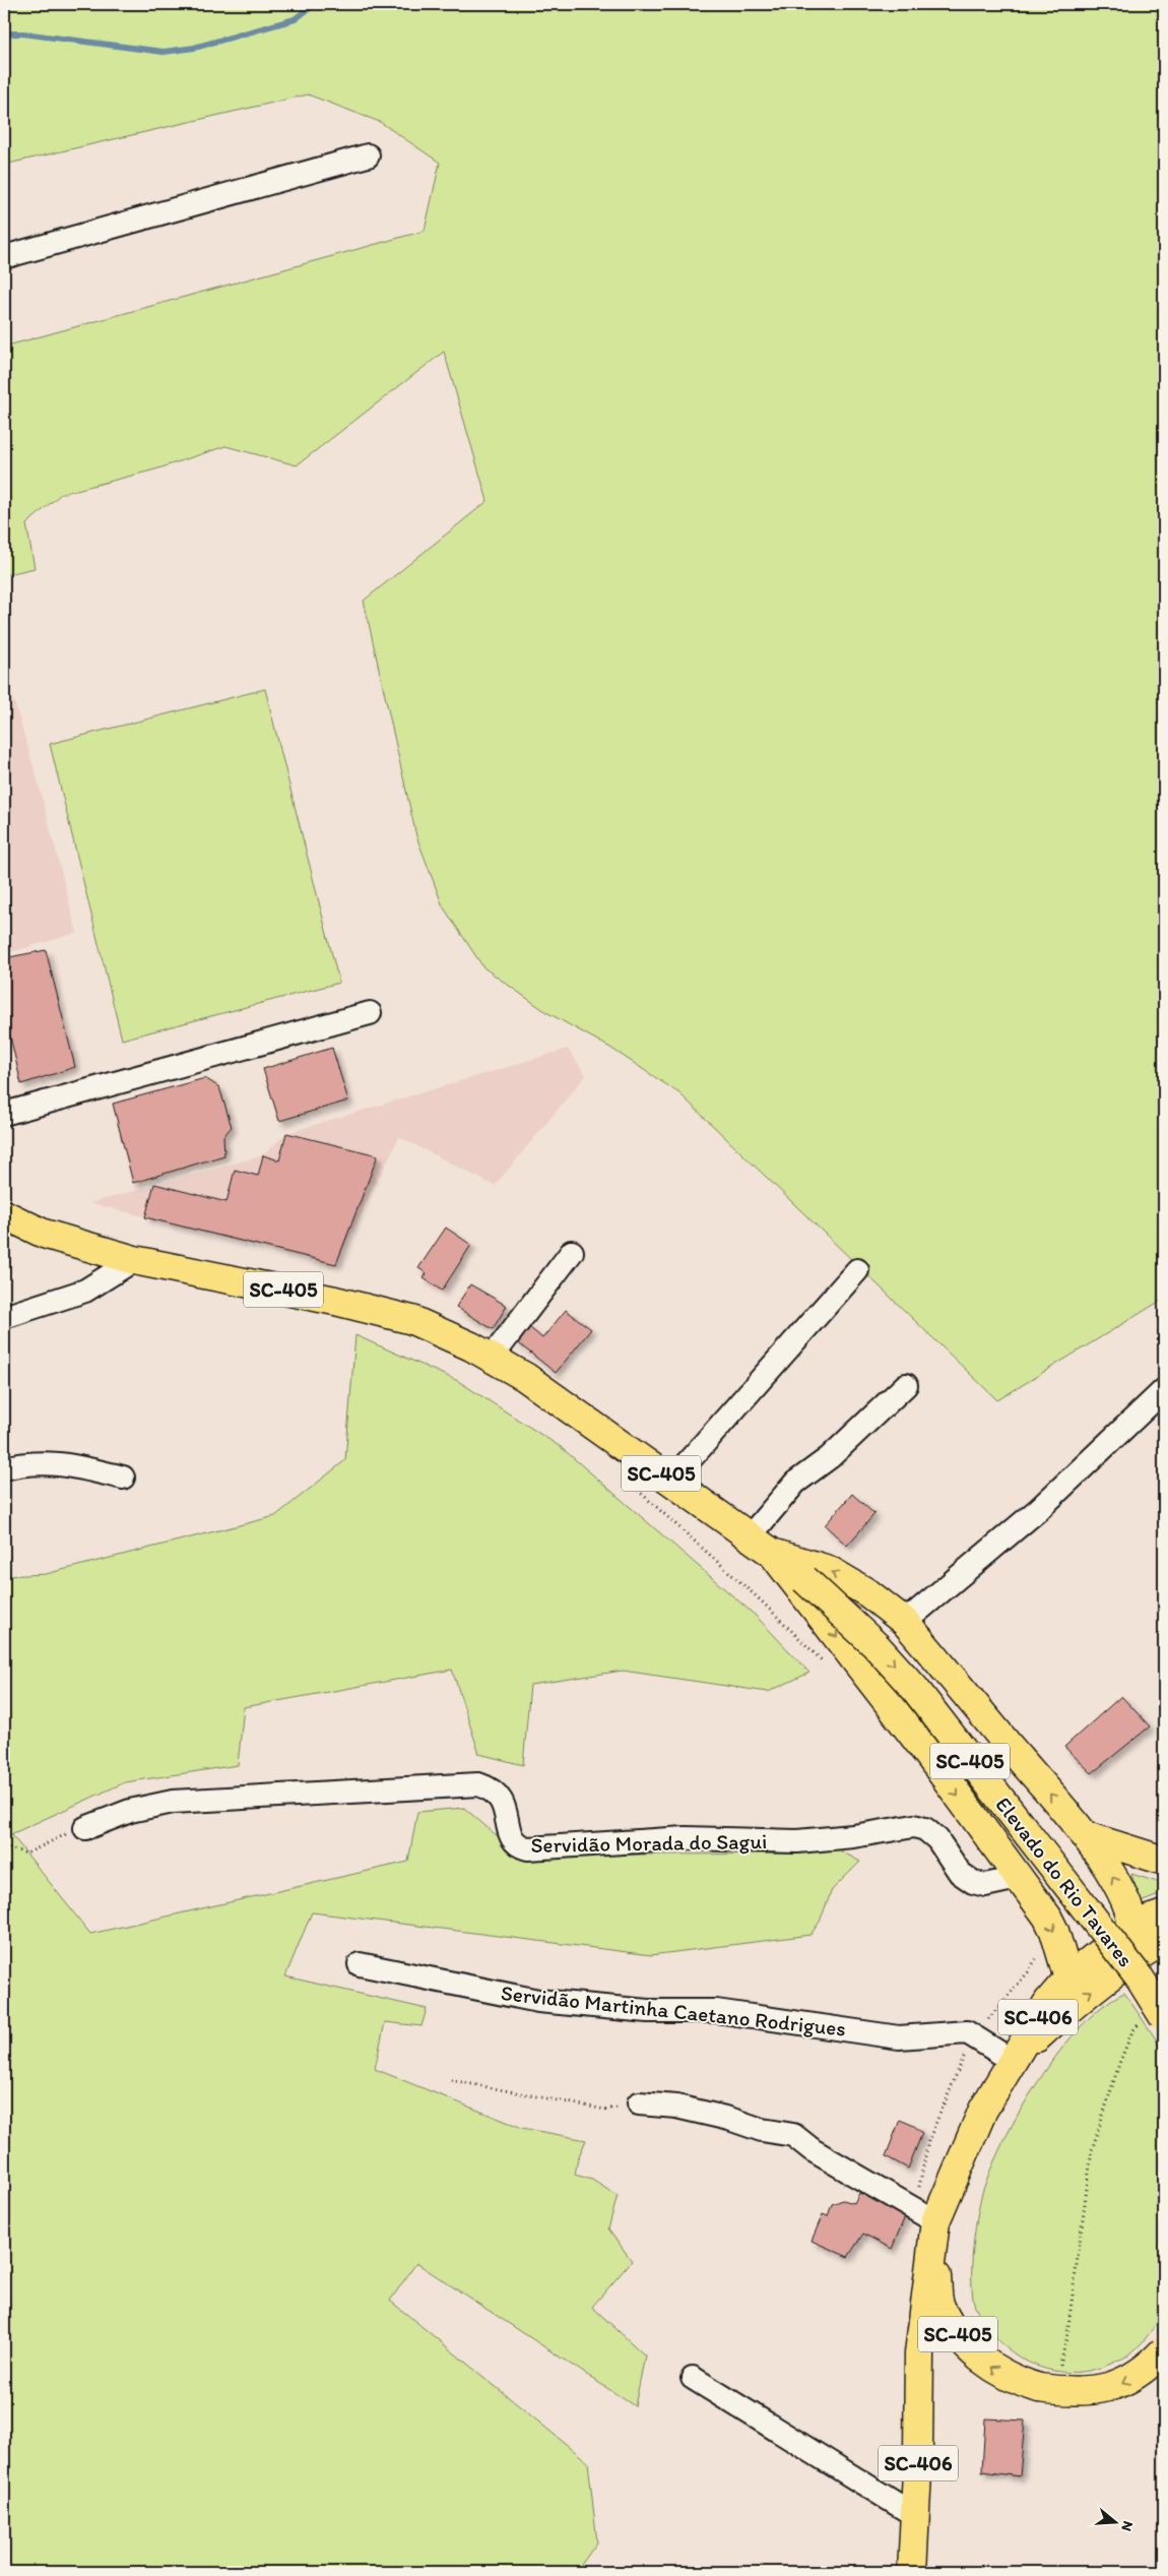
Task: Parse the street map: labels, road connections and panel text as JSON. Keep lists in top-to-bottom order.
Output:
{
  "streets": {
    "main road": ["SC-405", "Elevado do Rio Tavares", "SC-406"],
    "street": ["Servidão Morada do Sagui", "Servidão Martinha Caetano Rodrigues"]
  },
  "crossings": [
    ["SC-405", "Elevado do Rio Tavares"],
    ["SC-405", "SC-406"],
    ["Servidão Martinha Caetano Rodrigues", "SC-406"]
  ],
  "north": "right"
}
